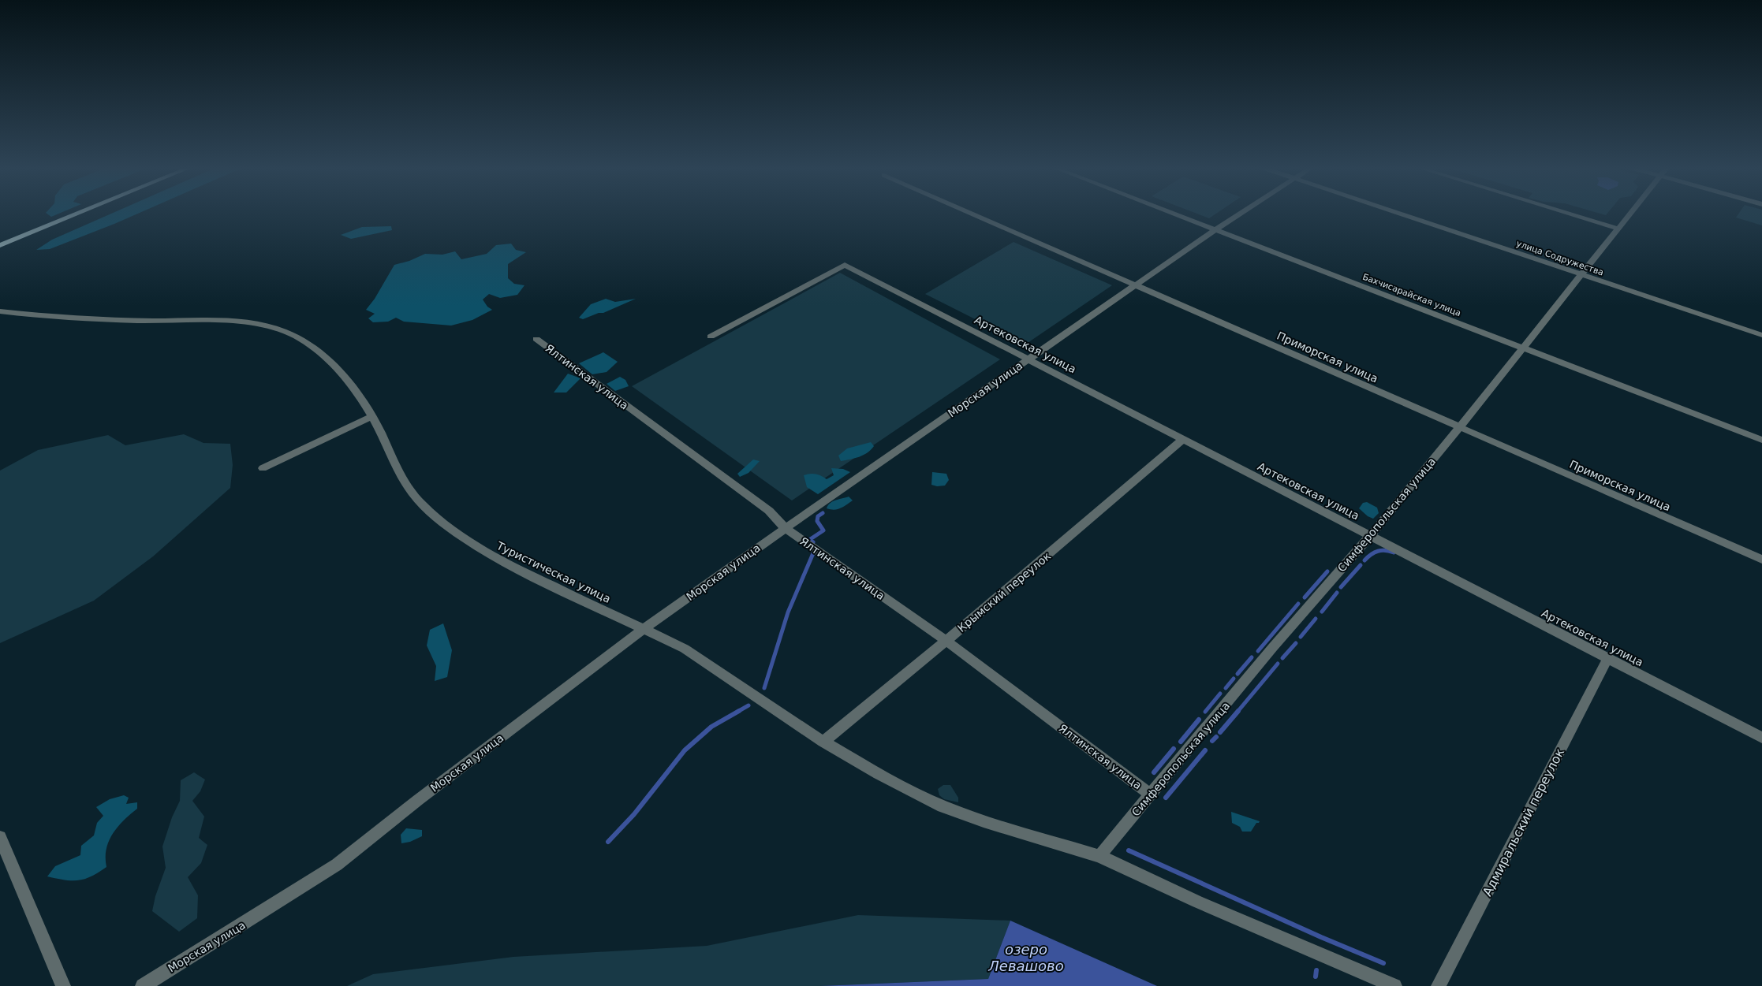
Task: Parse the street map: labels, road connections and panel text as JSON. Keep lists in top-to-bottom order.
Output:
{
  "streets": {
    "street": [
      "улица Содружества",
      "Бахчисарайская улица",
      "Артековская улица",
      "Приморская улица",
      "Ялтинская улица",
      "Морская улица",
      "Симферопольская улица",
      "Туристическая улица",
      "Крымский переулок",
      "Адмиральский переулок"
    ]
  },
  "crossings": [
    ["улица Содружества", "Симферопольская улица"],
    ["Бахчисарайская улица", "Морская улица"],
    ["Бахчисарайская улица", "Симферопольская улица"],
    ["Артековская улица", "Морская улица"],
    ["Артековская улица", "Симферопольская улица"],
    ["Артековская улица", "Крымский переулок"],
    ["Артековская улица", "Адмиральский переулок"],
    ["Приморская улица", "Морская улица"],
    ["Приморская улица", "Симферопольская улица"],
    ["Ялтинская улица", "Морская улица"],
    ["Ялтинская улица", "Симферопольская улица"],
    ["Ялтинская улица", "Крымский переулок"],
    ["Морская улица", "Туристическая улица"],
    ["Симферопольская улица", "Туристическая улица"],
    ["Туристическая улица", "Крымский переулок"]
  ],
  "water": ["озеро Левашово"]
}
